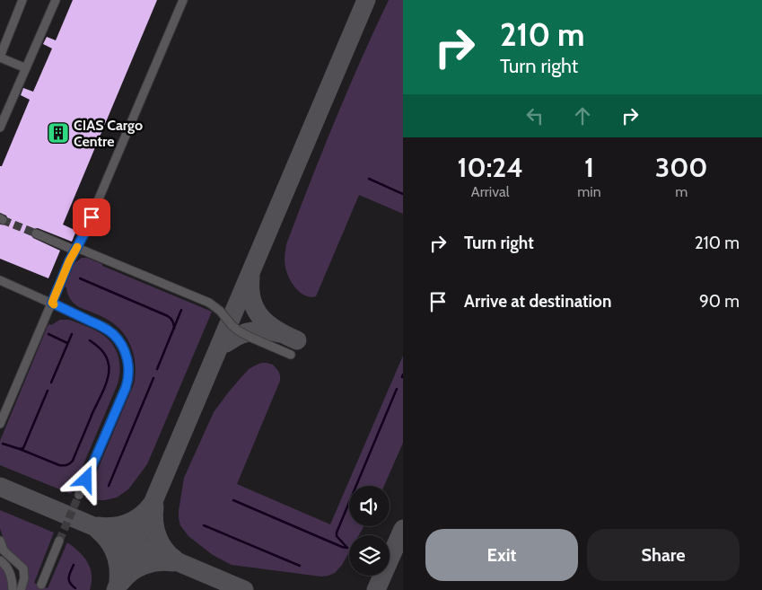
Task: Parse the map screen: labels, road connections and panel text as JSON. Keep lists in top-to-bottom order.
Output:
{
  "places": {
    "building": ["CIAS Cargo Centre"]
  },
  "page": {
    "turn": ["210 m", "Turn right"],
    "eta": [
      "10:24",
      "Arrival",
      "1",
      "min",
      "300",
      "m"
    ],
    "list": [
      {
        "name": "Turn right",
        "value": "210 m"
      },
      {
        "name": "Arrive at destination",
        "value": "90 m"
      }
    ],
    "buttons": ["Exit", "Share"]
  }
}
